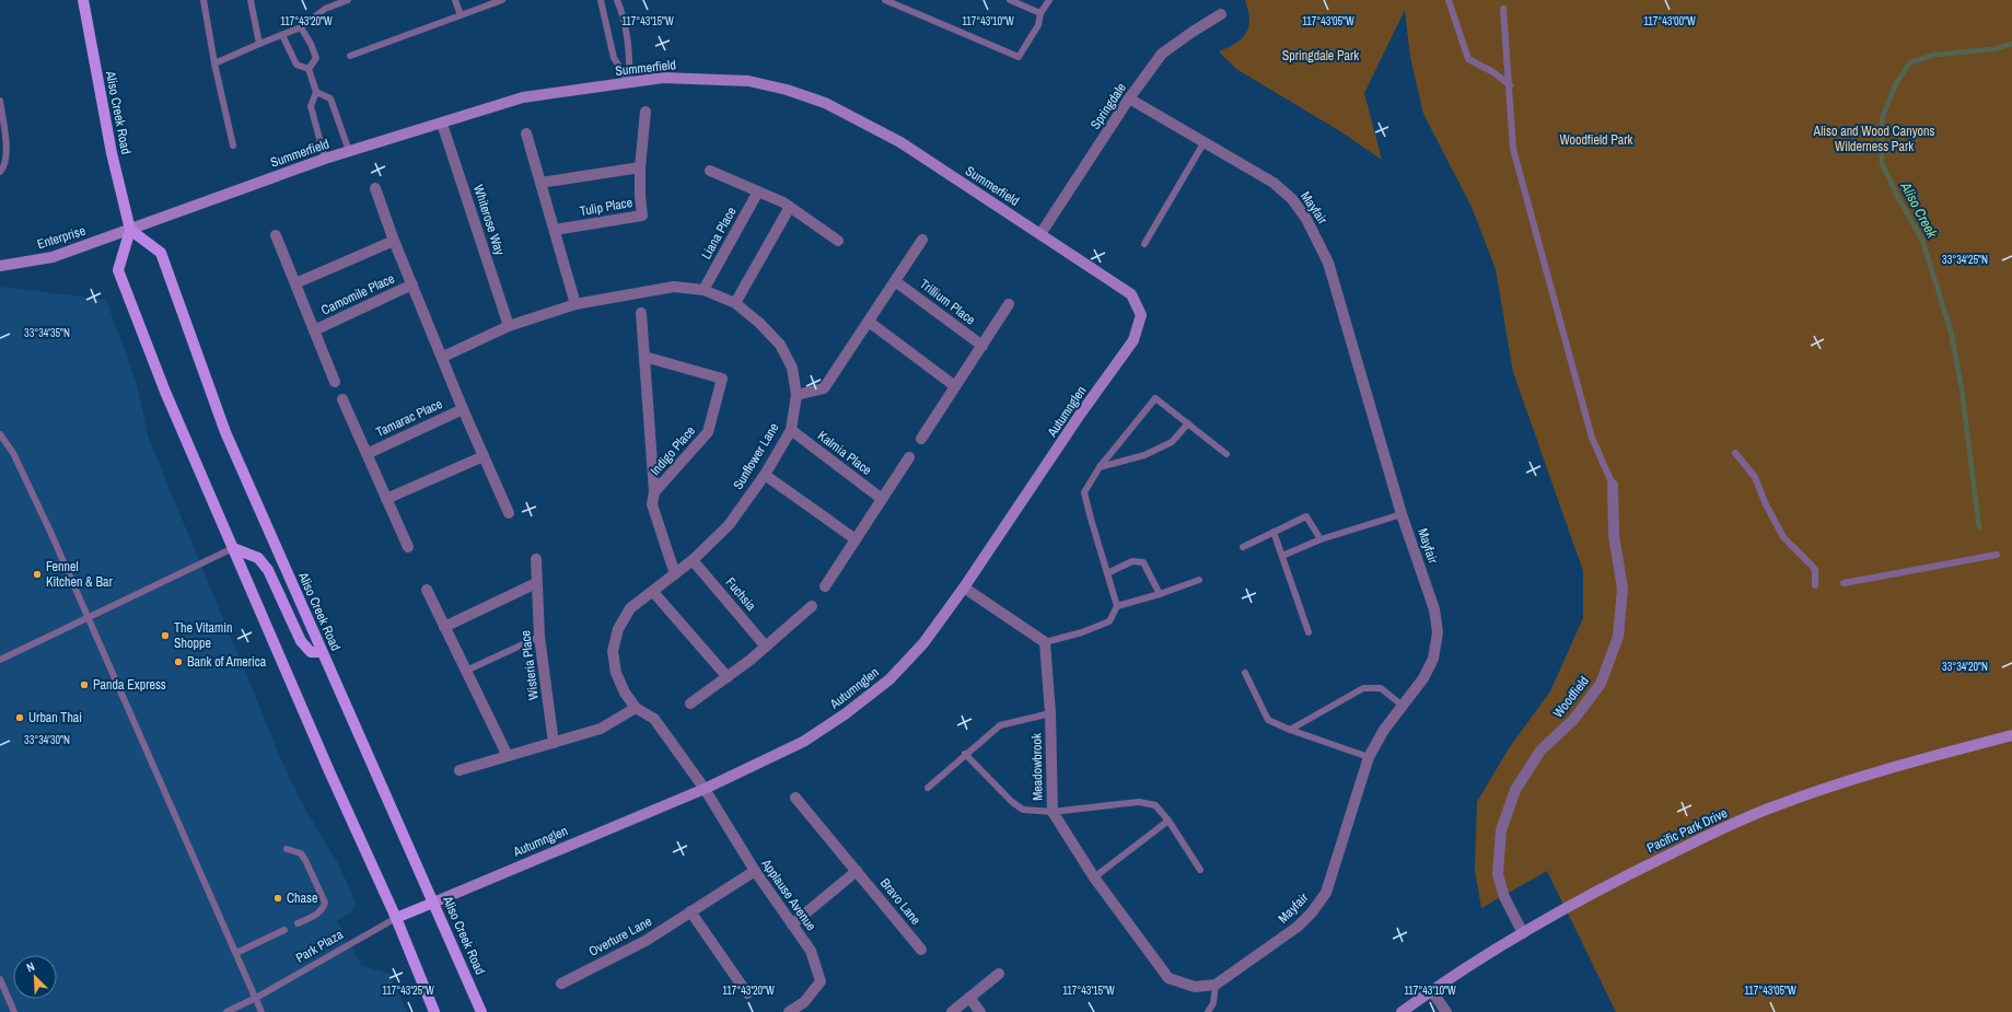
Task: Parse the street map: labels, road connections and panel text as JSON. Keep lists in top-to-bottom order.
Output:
{
  "streets": {
    "main road": ["Aliso Creek Road"],
    "street": [
      "Summerfield",
      "Springdale",
      "Tulip Place",
      "Mayfair",
      "Whiterose Way",
      "Liana Place",
      "Enterprise",
      "Camomile Place",
      "Trillium Place",
      "Autumnglen",
      "Tamarac Place",
      "Indigo Place",
      "Kalmia Place",
      "Sunflower Lane",
      "Fuchsia",
      "Wisteria Place",
      "Woodfield",
      "Meadowbrook",
      "Pacific Park Drive",
      "Applause Avenue",
      "Bravo Lane",
      "Overture Lane"
    ],
    "lane": ["Park Plaza"]
  },
  "crossings": [
    ["Summerfield", "Springdale"],
    ["Summerfield", "Aliso Creek Road"],
    ["Summerfield", "Whiterose Way"],
    ["Summerfield", "Enterprise"],
    ["Summerfield", "Autumnglen"],
    ["Springdale", "Mayfair"],
    ["Aliso Creek Road", "Enterprise"],
    ["Aliso Creek Road", "Autumnglen"],
    ["Mayfair", "Meadowbrook"],
    ["Whiterose Way", "Sunflower Lane"],
    ["Liana Place", "Sunflower Lane"],
    ["Camomile Place", "Tamarac Place"],
    ["Camomile Place", "Sunflower Lane"],
    ["Autumnglen", "Sunflower Lane"],
    ["Autumnglen", "Applause Avenue"],
    ["Tamarac Place", "Sunflower Lane"],
    ["Indigo Place", "Sunflower Lane"],
    ["Kalmia Place", "Sunflower Lane"],
    ["Sunflower Lane", "Fuchsia"],
    ["Sunflower Lane", "Applause Avenue"],
    ["Woodfield", "Pacific Park Drive"],
    ["Applause Avenue", "Overture Lane"]
  ],
  "water": ["Aliso Creek"],
  "parks": ["Springdale Park", "Aliso and Wood Canyons Wilderness Park", "Woodfield Park"],
  "places": [
    "Fennel Kitchen & Bar",
    "The Vitamin Shoppe",
    "Bank of America",
    "Panda Express",
    "Urban Thai",
    "Chase"
  ],
  "north": "top left",
  "coordinates": [
    "117°43'20\"W",
    "117°43'15\"W",
    "117°43'10\"W",
    "117°43'00\"W",
    "117°43'05\"W",
    "33°34'25\"N",
    "33°34'35\"N",
    "33°34'20\"N",
    "33°34'30\"N",
    "117°43'25\"W"
  ]
}
